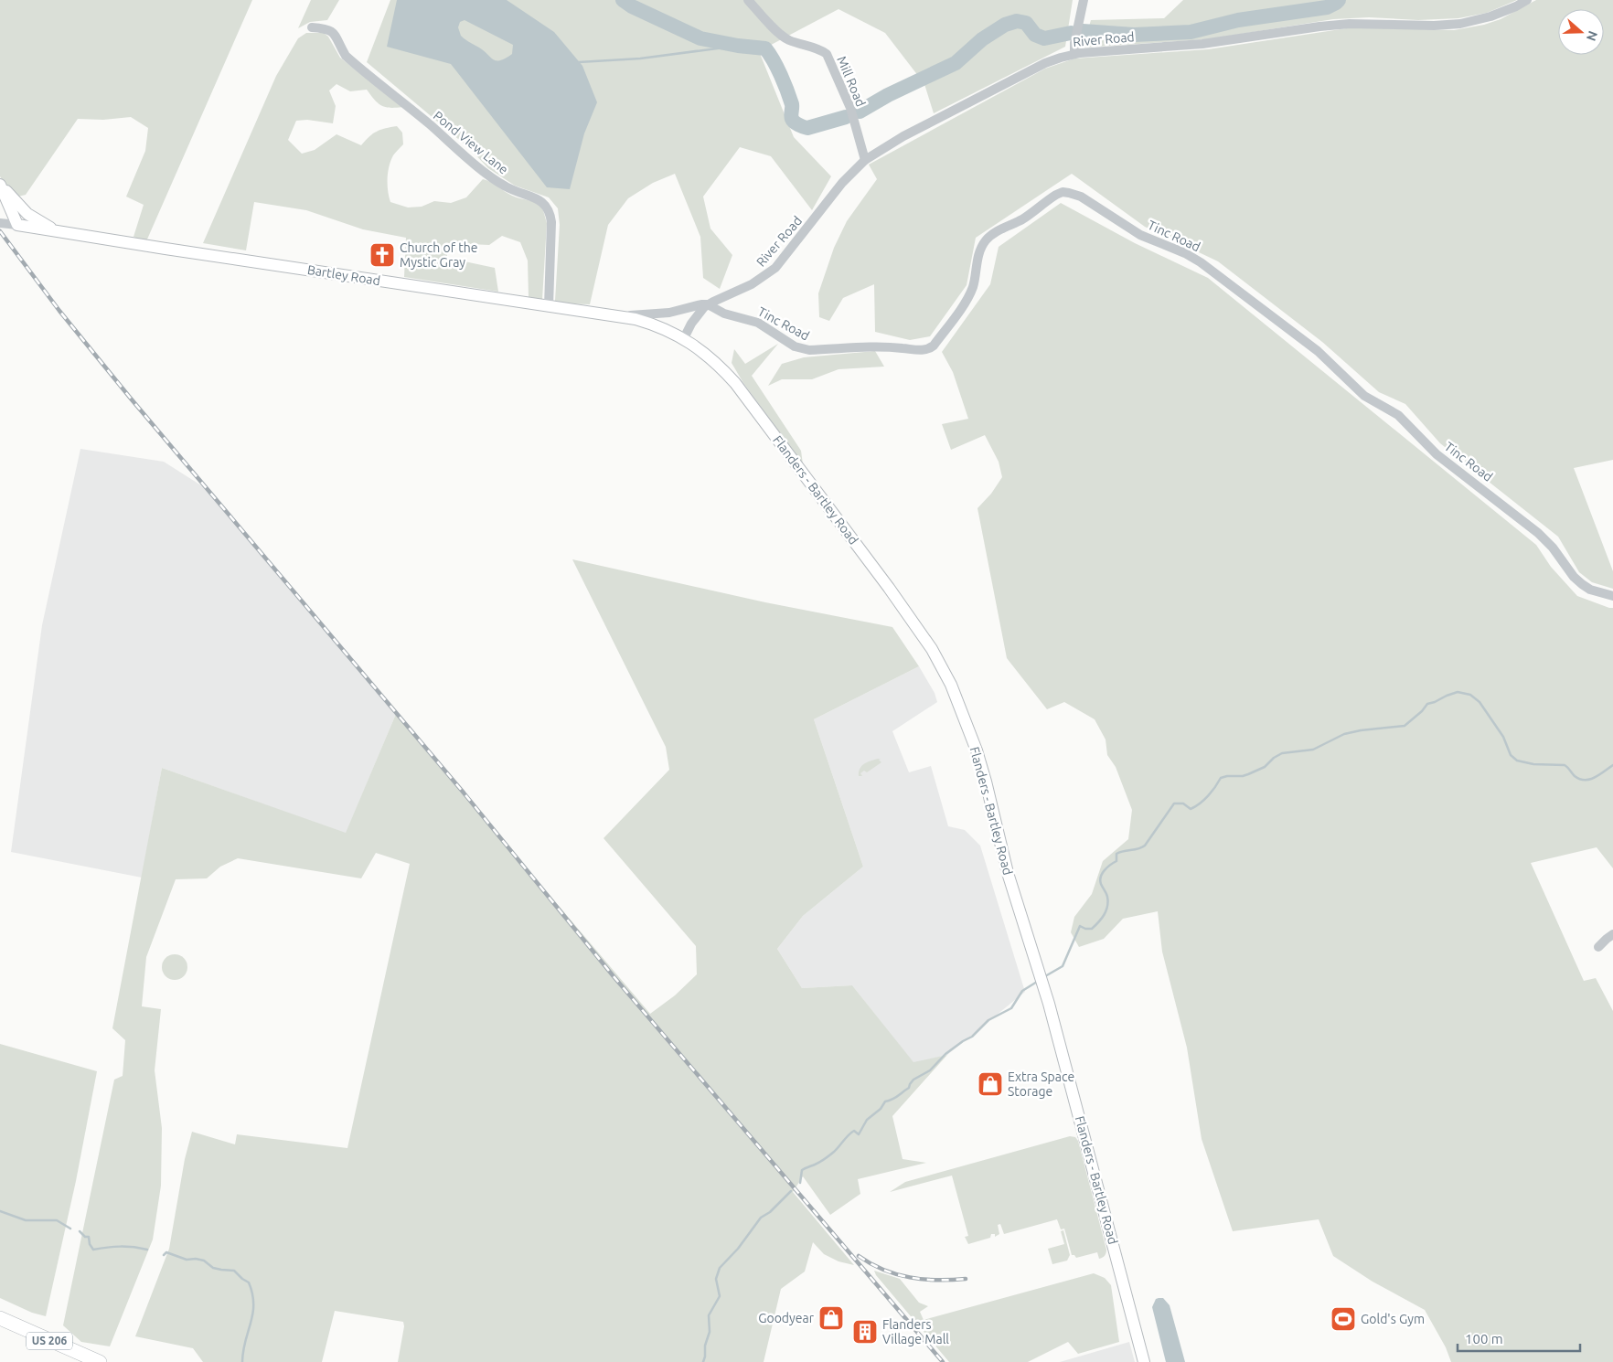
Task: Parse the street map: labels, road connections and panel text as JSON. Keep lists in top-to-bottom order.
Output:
{
  "streets": {
    "highway": ["US 206"],
    "main road": ["Bartley Road", "Flanders - Bartley Road"],
    "street": [
      "River Road",
      "Mill Road",
      "Pond View Lane",
      "Tinc Road"
    ]
  },
  "crossings": [
    ["River Road", "Mill Road"],
    ["River Road", "Tinc Road"],
    ["River Road", "Bartley Road"],
    ["River Road", "Flanders - Bartley Road"],
    ["Pond View Lane", "Bartley Road"],
    ["Bartley Road", "Flanders - Bartley Road"]
  ],
  "places": {
    "church": ["Church of the Mystic Gray"],
    "shop": ["Extra Space Storage", "Goodyear"],
    "sports": ["Gold's Gym"],
    "building": ["Flanders Village Mall"]
  },
  "scale_bar": "100 m",
  "north": "right"
}
